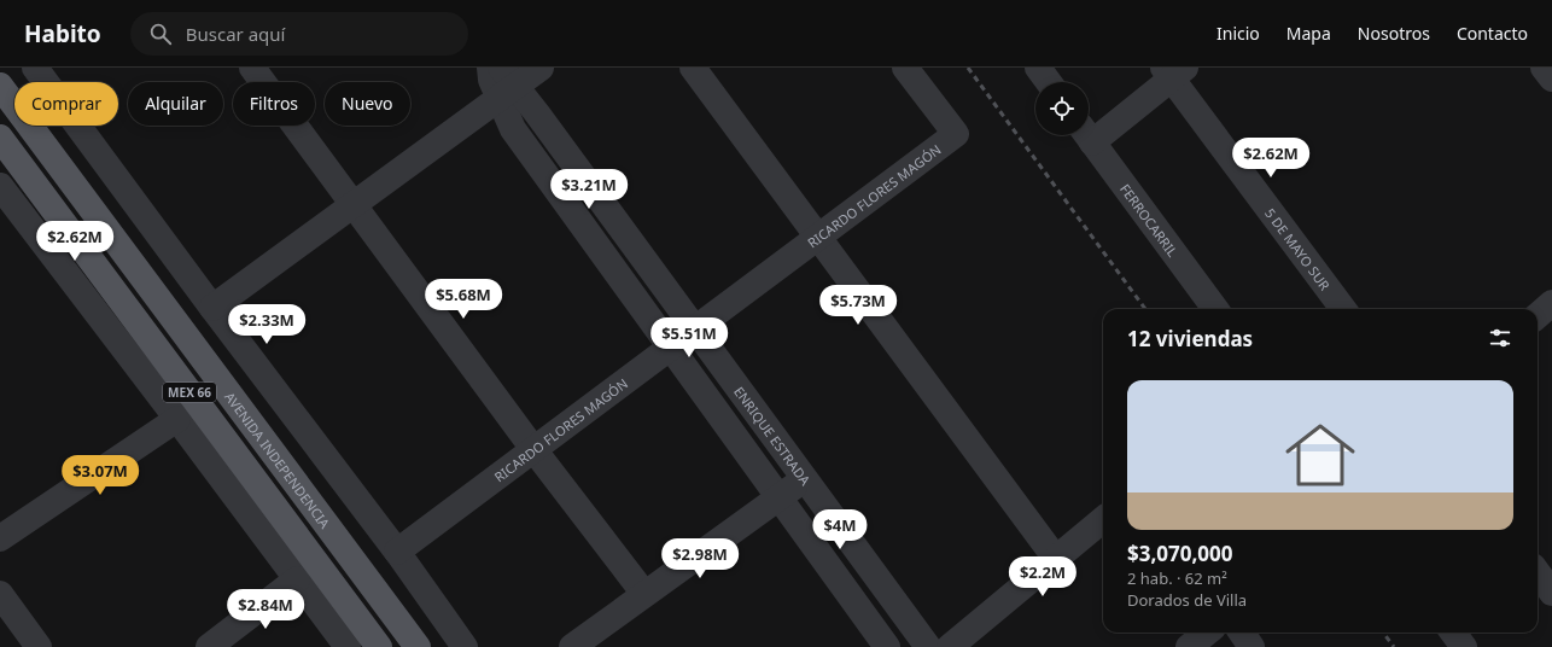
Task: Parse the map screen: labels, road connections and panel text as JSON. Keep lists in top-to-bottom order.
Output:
{
  "streets": {
    "main road": ["MEX 66", "AVENIDA INDEPENDENCIA"],
    "street": [
      "RICARDO FLORES MAGÓN",
      "FERROCARRIL",
      "5 DE MAYO SUR",
      "ENRIQUE ESTRADA"
    ]
  },
  "crossings": [
    ["RICARDO FLORES MAGÓN", "ENRIQUE ESTRADA"]
  ],
  "page": {
    "header": "Habito",
    "search": "Buscar aquí",
    "nav": [
      "Inicio",
      "Mapa",
      "Nosotros",
      "Contacto"
    ],
    "chip": [
      "Comprar",
      "Alquilar",
      "Filtros",
      "Nuevo"
    ],
    "price": [
      "$2.62M",
      "$3.21M",
      "$2.62M",
      "$5.68M",
      "$5.73M",
      "$2.33M",
      "$5.51M",
      "$3.07M",
      "$4M",
      "$2.98M",
      "$2.2M",
      "$2.84M"
    ],
    "heading": "12 viviendas",
    "list": [
      {
        "name": "$3,070,000",
        "note": "2 hab. · 62 m² · Dorados de Villa"
      }
    ]
  }
}
